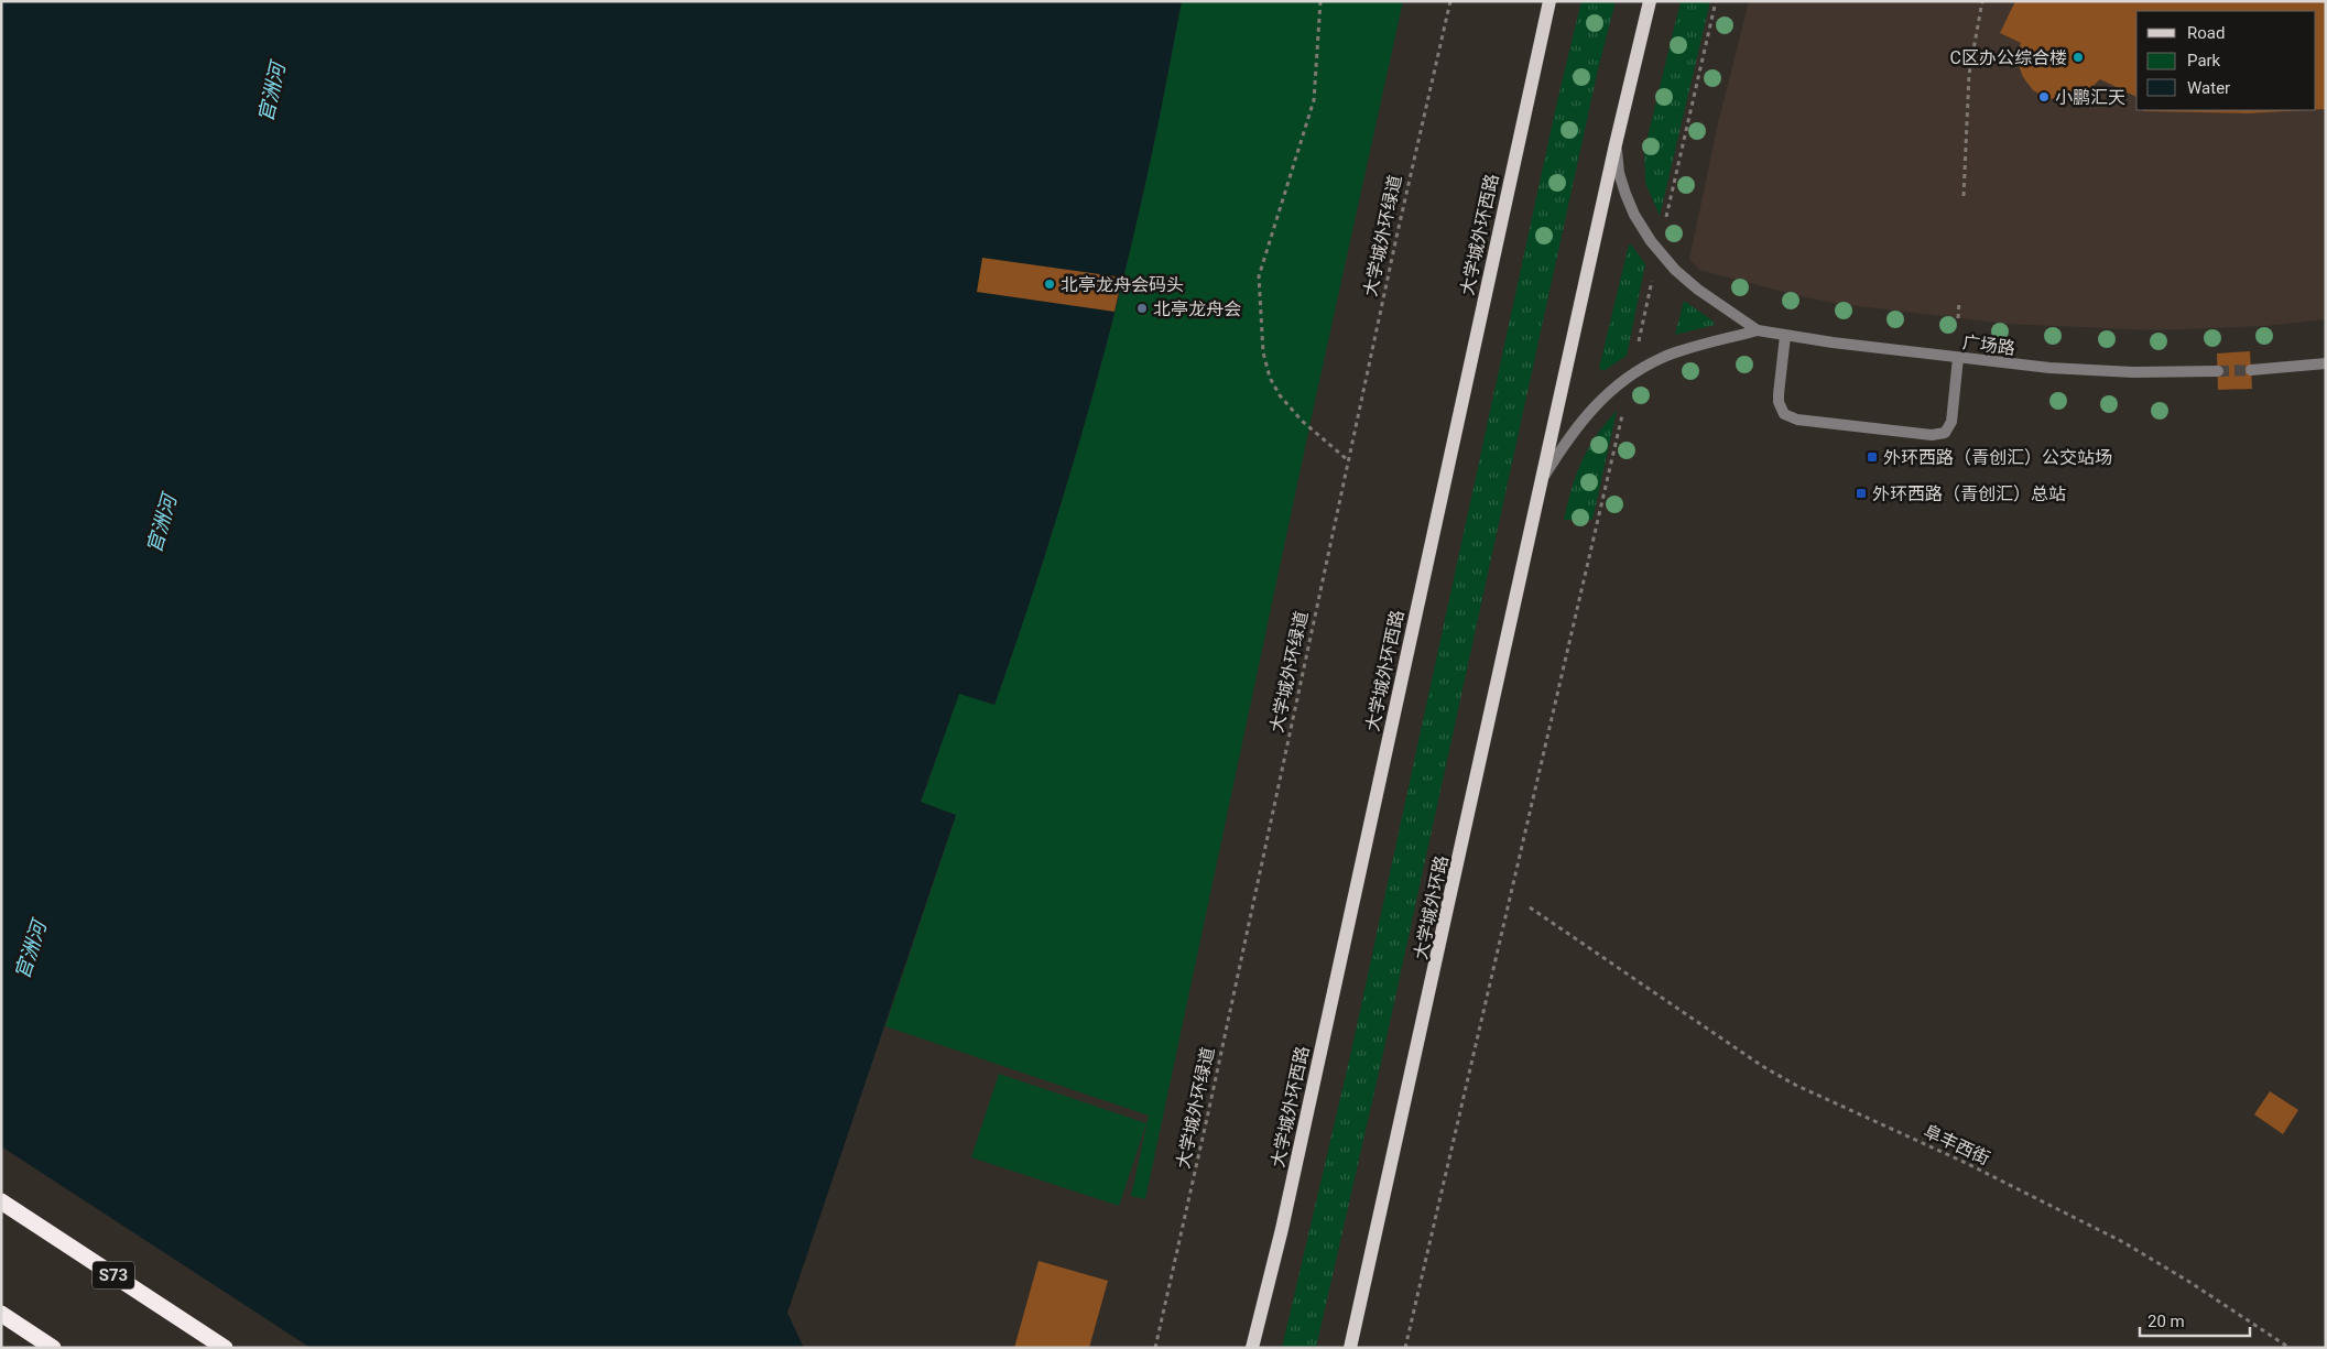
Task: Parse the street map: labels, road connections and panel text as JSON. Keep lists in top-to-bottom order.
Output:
{
  "streets": {
    "highway": ["S73"],
    "main road": ["大学城外环西路", "大学城外环路"],
    "street": ["广场路"],
    "path": ["大学城外环绿道", "阜丰西街"]
  },
  "crossings": [
    ["广场路", "大学城外环路"]
  ],
  "water": ["官洲河"],
  "places": {
    "other": [
      "C区办公综合楼",
      "小鹏汇天",
      "北亭龙舟会码头",
      "北亭龙舟会"
    ],
    "transit": ["外环西路（青创汇）公交站场", "外环西路（青创汇）总站"]
  },
  "legend": ["Road", "Park", "Water"],
  "scale_bar": "20 m"
}
